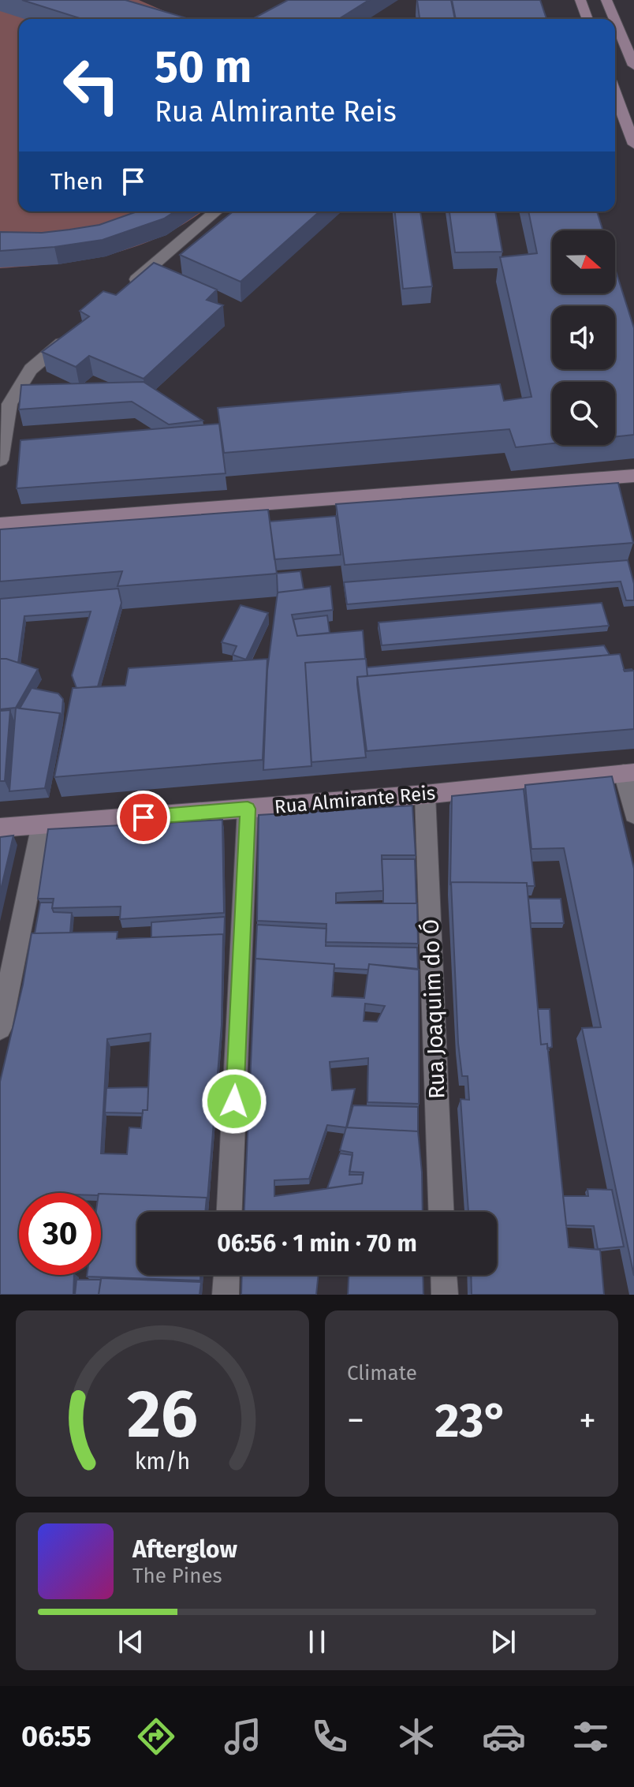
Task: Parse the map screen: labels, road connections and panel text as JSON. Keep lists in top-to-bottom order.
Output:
{
  "streets": {
    "street": ["Rua Almirante Reis", "Rua Joaquim do Ó"]
  },
  "crossings": [
    ["Rua Almirante Reis", "Rua Joaquim do Ó"]
  ],
  "north": "right",
  "page": {
    "turn": ["50 m", "Rua Almirante Reis"],
    "then": "Then",
    "limit": "30",
    "trip": "06:56 · 1 min · 70 m",
    "tile": "Climate",
    "heat": ["−", "23°", "+"],
    "song": ["Afterglow", "The Pines"],
    "tabs": "06:55",
    "gauge": ["26", "km/h"]
  }
}
